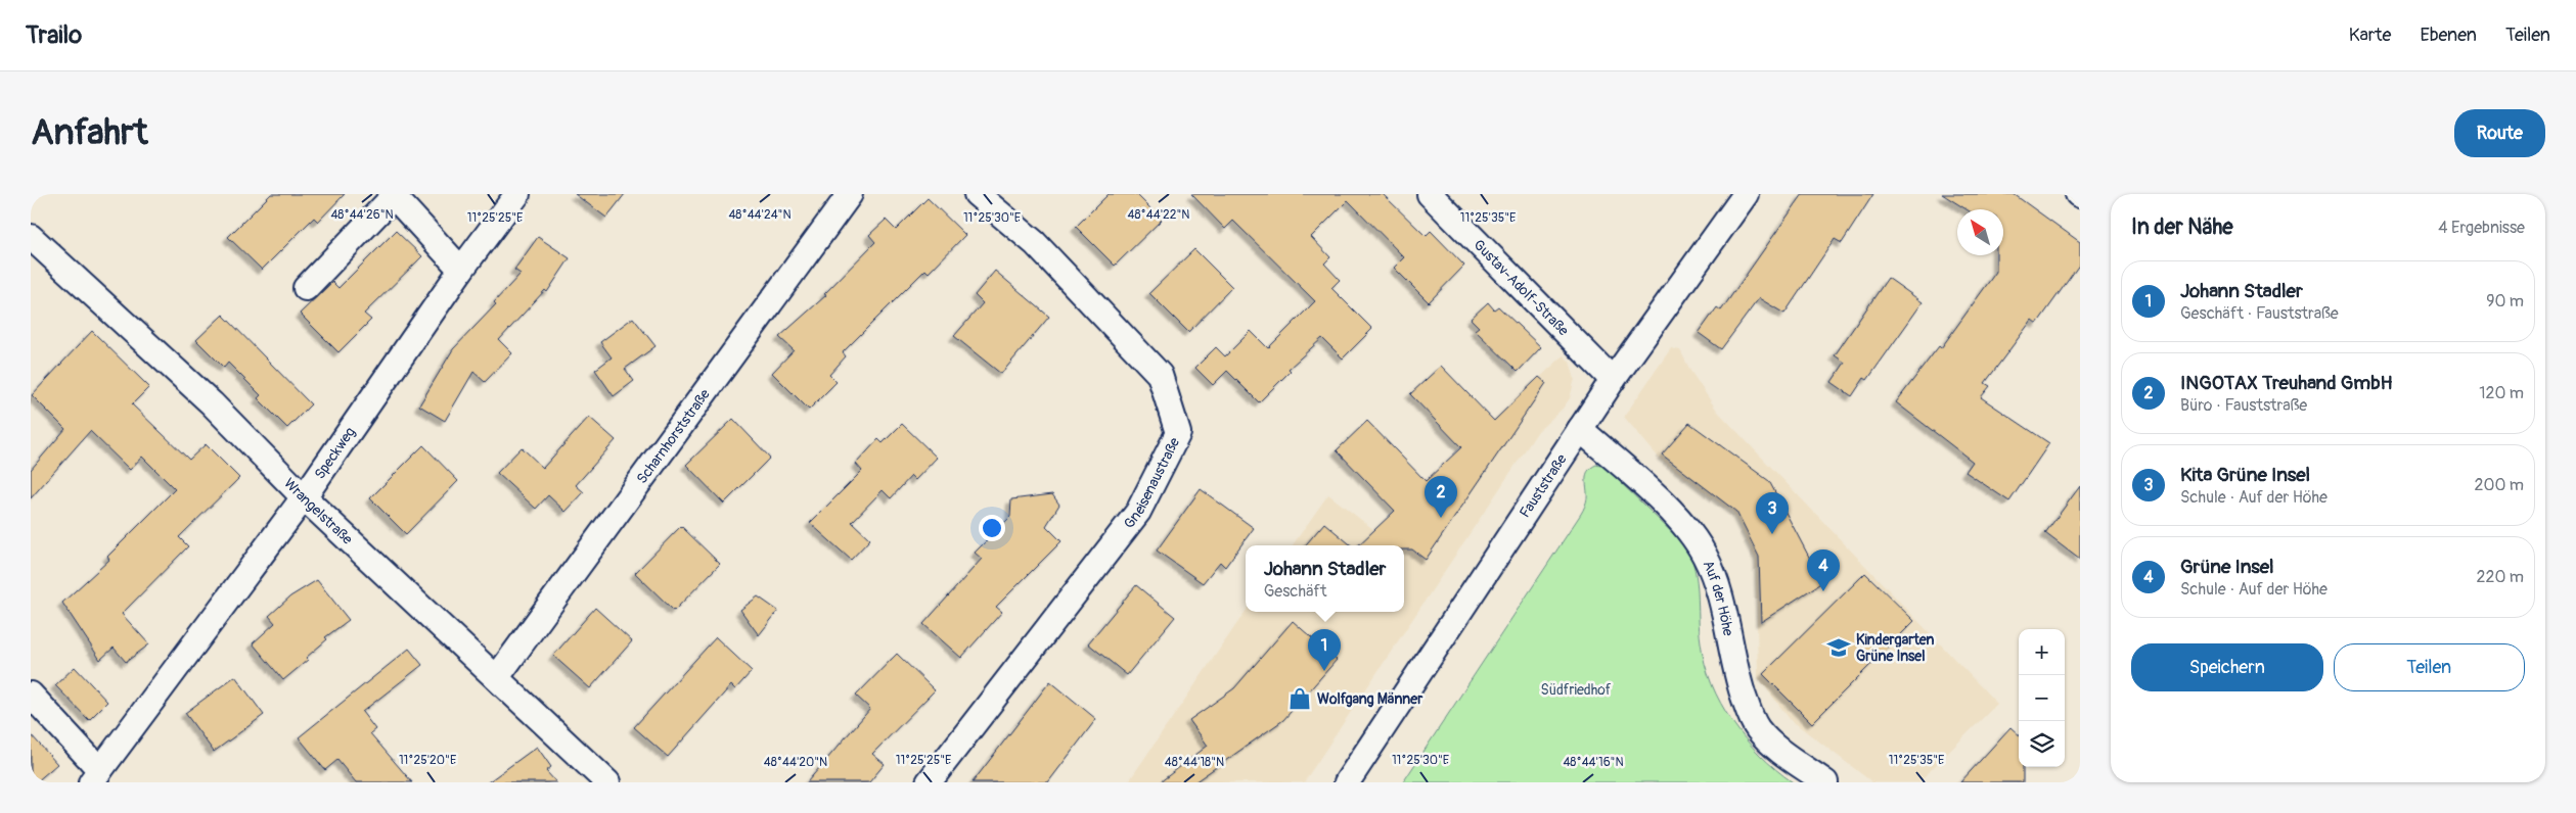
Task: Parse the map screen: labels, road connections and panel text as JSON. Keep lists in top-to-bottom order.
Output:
{
  "streets": {
    "street": [
      "Gustav-Adolf-Straße",
      "Scharnhorststraße",
      "Speckweg",
      "Gneisenaustraße",
      "Fauststraße",
      "Wrangelstraße",
      "Auf der Höhe"
    ]
  },
  "crossings": [
    ["Gustav-Adolf-Straße", "Fauststraße"],
    ["Scharnhorststraße", "Wrangelstraße"],
    ["Speckweg", "Wrangelstraße"],
    ["Fauststraße", "Auf der Höhe"]
  ],
  "parks": ["Südfriedhof"],
  "places": {
    "school or university": ["Kindergarten Grüne Insel"],
    "shop": ["Wolfgang Männer"]
  },
  "north": "top left",
  "page": {
    "header": "Trailo",
    "nav": ["Karte", "Ebenen", "Teilen"],
    "buttons": [
      "Route",
      ["Speichern", "Teilen"]
    ],
    "title": "Anfahrt",
    "heading": ["In der Nähe", "4 Ergebnisse"],
    "list": [
      {
        "mark": "1",
        "name": "Johann Stadler",
        "note": "Geschäft · Fauststraße",
        "value": "90 m"
      },
      {
        "mark": "2",
        "name": "INGOTAX Treuhand GmbH",
        "note": "Büro · Fauststraße",
        "value": "120 m"
      },
      {
        "mark": "3",
        "name": "Kita Grüne Insel",
        "note": "Schule · Auf der Höhe",
        "value": "200 m"
      },
      {
        "mark": "4",
        "name": "Grüne Insel",
        "note": "Schule · Auf der Höhe",
        "value": "220 m"
      }
    ],
    "pins": [
      "2",
      "3",
      "4",
      "1"
    ],
    "popup": ["Johann Stadler", "Geschäft"],
    "map_buttons": ["+", "−"]
  },
  "coordinates": [
    "48°44'26\"N",
    "48°44'24\"N",
    "48°44'22\"N",
    "11°25'25\"E",
    "11°25'30\"E",
    "11°25'35\"E",
    "11°25'20\"E",
    "48°44'20\"N",
    "48°44'18\"N",
    "48°44'16\"N"
  ]
}
